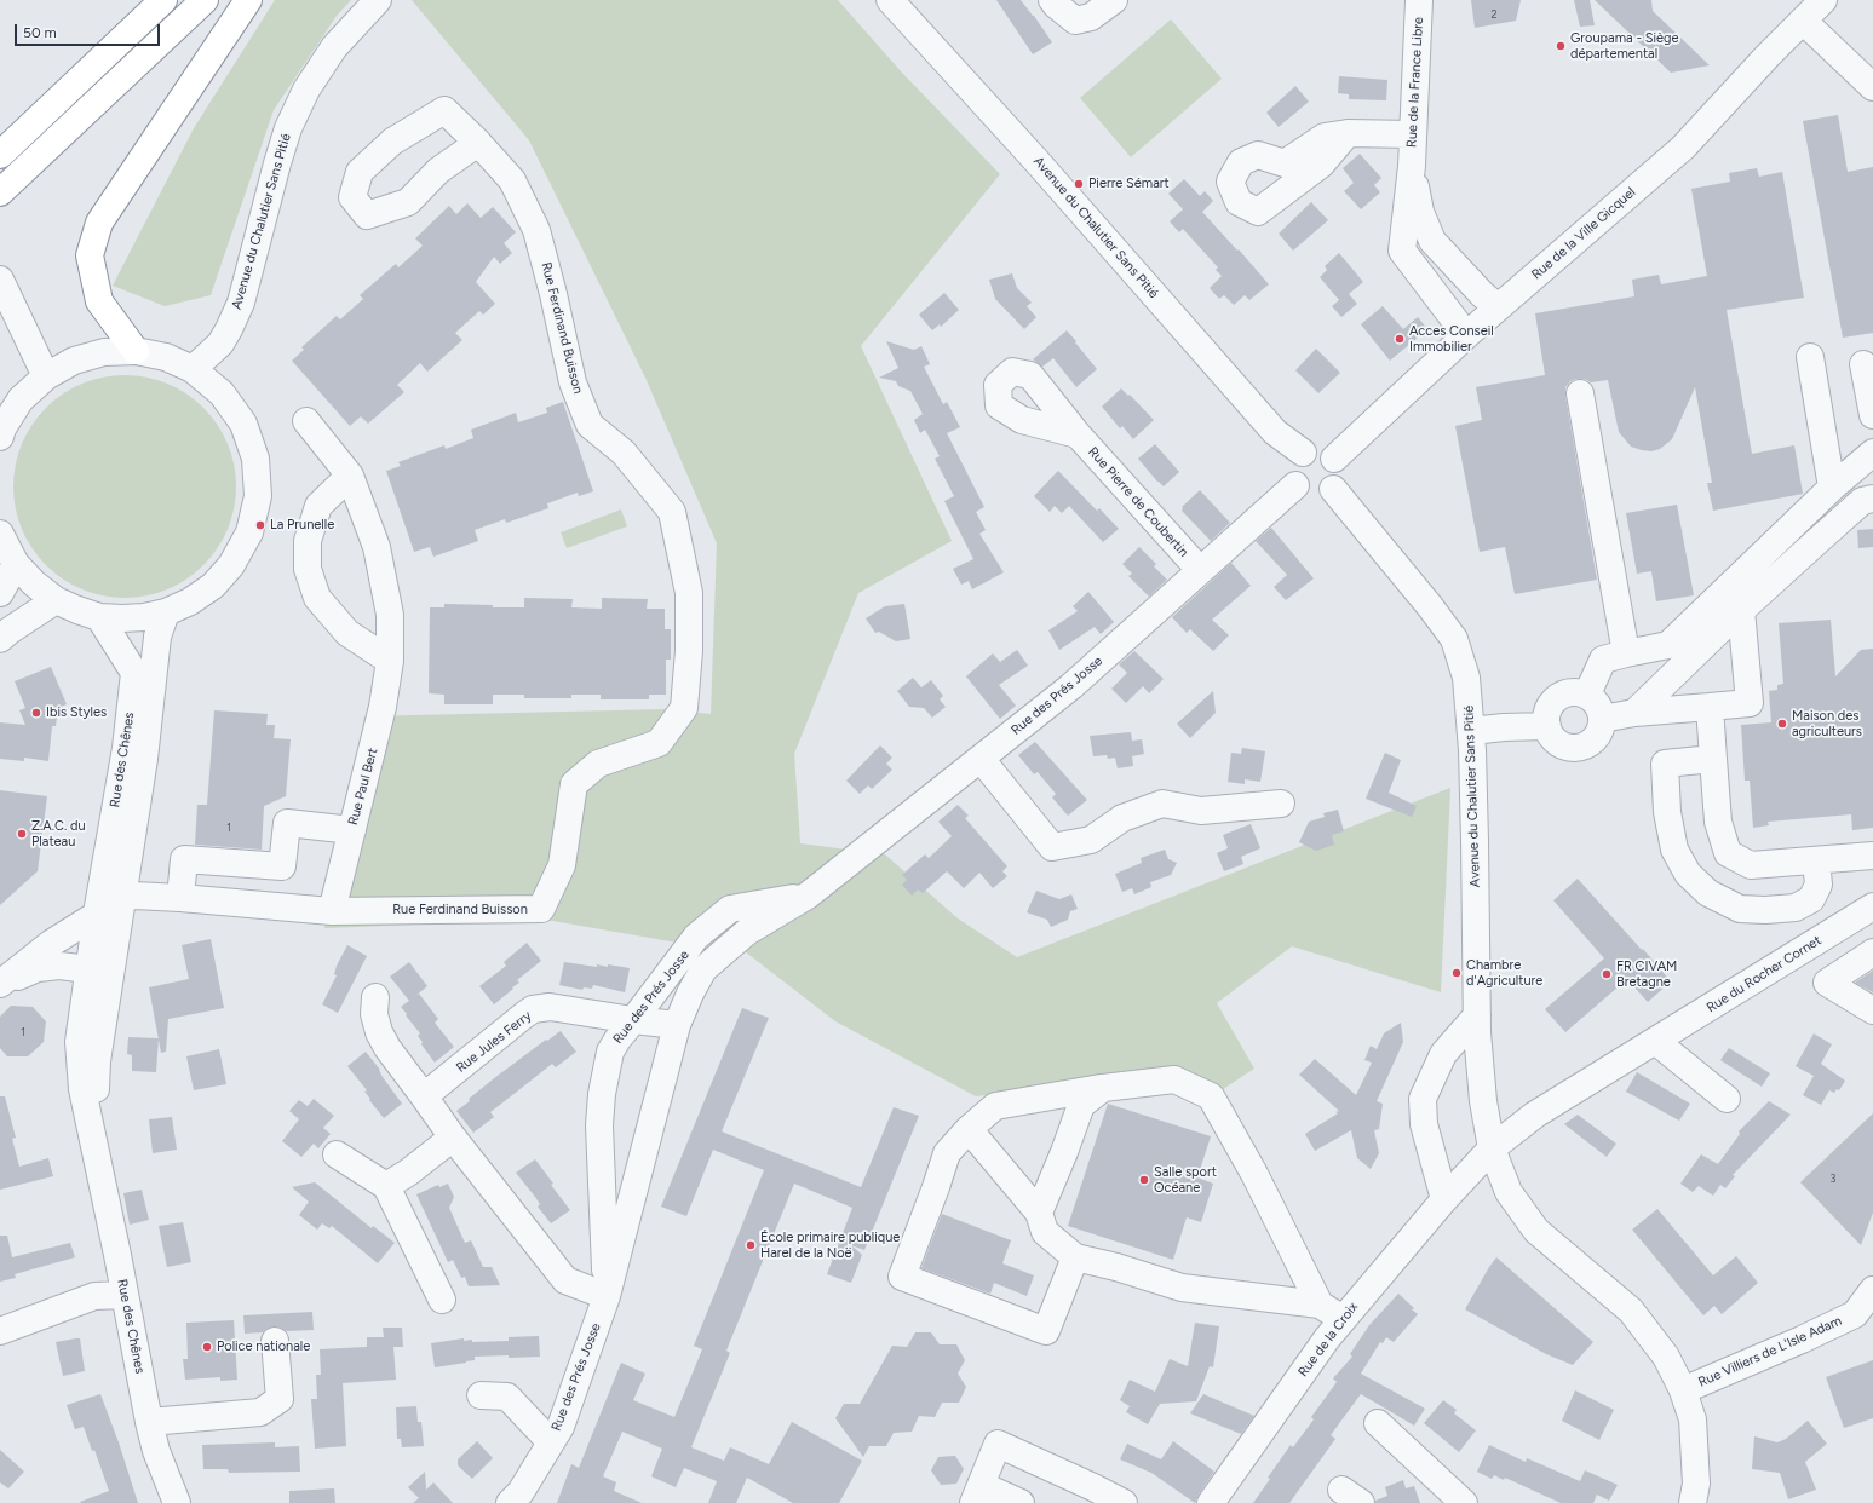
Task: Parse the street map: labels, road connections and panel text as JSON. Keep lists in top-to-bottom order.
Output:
{
  "streets": {
    "street": [
      "Rue de la France Libre",
      "Avenue du Chalutier Sans Pitié",
      "Rue de la Ville Gicquel",
      "Rue Ferdinand Buisson",
      "Rue Pierre de Coubertin",
      "Rue des Prés Josse",
      "Rue des Chênes",
      "Rue Paul Bert",
      "Rue du Rocher Cornet",
      "Rue Jules Ferry",
      "Rue de la Croix",
      "Rue Villiers de L'Isle Adam"
    ]
  },
  "crossings": [
    ["Rue de la France Libre", "Rue de la Ville Gicquel"],
    ["Avenue du Chalutier Sans Pitié", "Rue de la Ville Gicquel"],
    ["Avenue du Chalutier Sans Pitié", "Rue des Prés Josse"],
    ["Avenue du Chalutier Sans Pitié", "Rue du Rocher Cornet"],
    ["Avenue du Chalutier Sans Pitié", "Rue de la Croix"],
    ["Avenue du Chalutier Sans Pitié", "Rue Villiers de L'Isle Adam"],
    ["Rue de la Ville Gicquel", "Rue des Prés Josse"],
    ["Rue Ferdinand Buisson", "Rue des Chênes"],
    ["Rue Ferdinand Buisson", "Rue Paul Bert"],
    ["Rue Pierre de Coubertin", "Rue des Prés Josse"],
    ["Rue des Prés Josse", "Rue Jules Ferry"],
    ["Rue du Rocher Cornet", "Rue de la Croix"]
  ],
  "places": [
    "Groupama - Siège départemental",
    "Pierre Sémart",
    "Acces Conseil Immobilier",
    "La Prunelle",
    "Ibis Styles",
    "Maison des agriculteurs",
    "Z.A.C. du Plateau",
    "Chambre d'Agriculture",
    "FR CIVAM Bretagne",
    "Salle sport Océane",
    "École primaire publique Harel de la Noë",
    "Police nationale"
  ],
  "house_numbers": [
    "2",
    "1",
    "1",
    "3"
  ],
  "scale_bar": "50 m"
}
